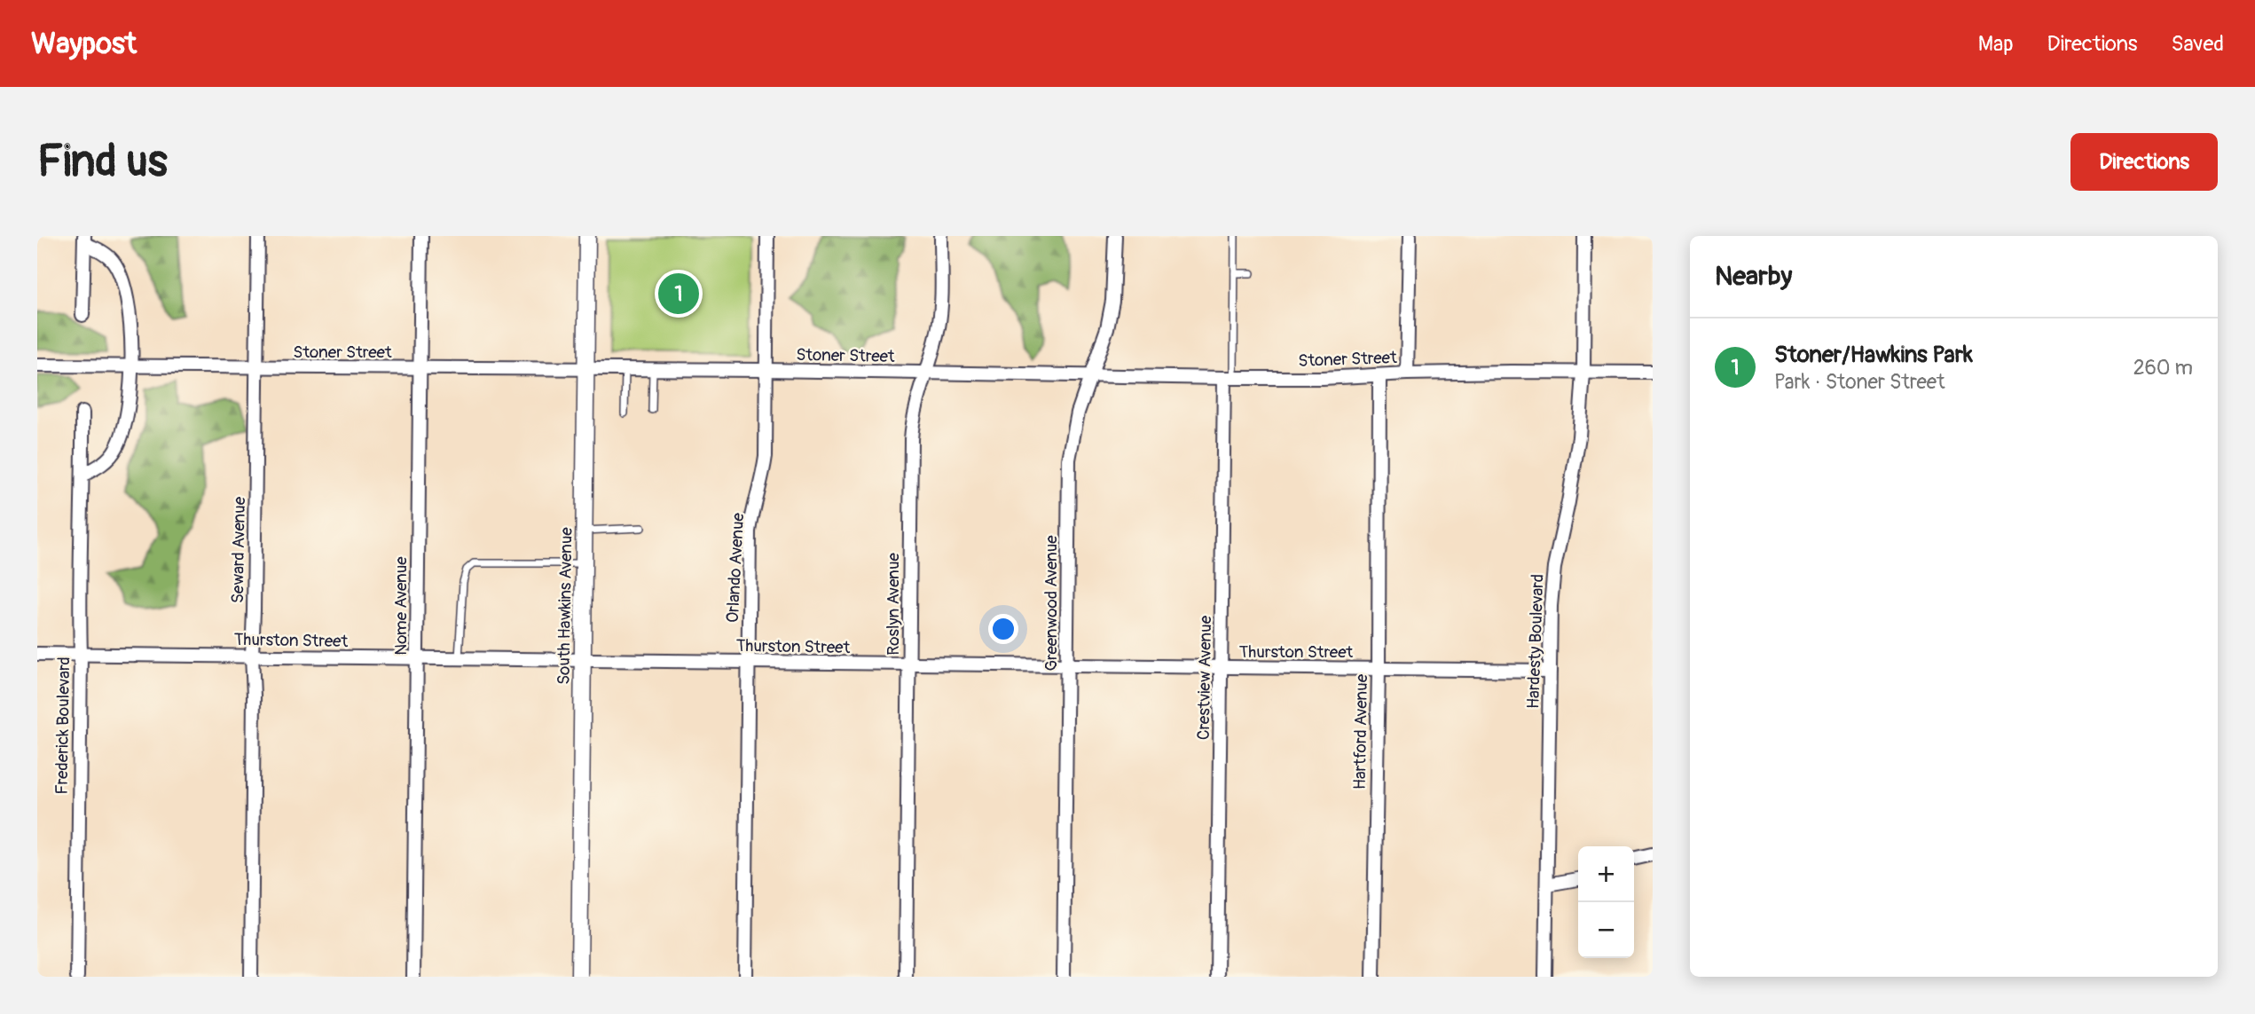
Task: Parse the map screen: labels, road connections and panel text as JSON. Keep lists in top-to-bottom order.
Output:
{
  "streets": {
    "street": [
      "Stoner Street",
      "Seward Avenue",
      "Orlando Avenue",
      "Greenwood Avenue",
      "Roslyn Avenue",
      "Nome Avenue",
      "South Hawkins Avenue",
      "Thurston Street",
      "Hardesty Boulevard",
      "Crestview Avenue",
      "Frederick Boulevard",
      "Hartford Avenue"
    ]
  },
  "crossings": [
    ["Stoner Street", "Seward Avenue"],
    ["Stoner Street", "Orlando Avenue"],
    ["Stoner Street", "Greenwood Avenue"],
    ["Stoner Street", "Roslyn Avenue"],
    ["Stoner Street", "Nome Avenue"],
    ["Stoner Street", "South Hawkins Avenue"],
    ["Stoner Street", "Hardesty Boulevard"],
    ["Stoner Street", "Crestview Avenue"],
    ["Stoner Street", "Hartford Avenue"],
    ["Seward Avenue", "Thurston Street"],
    ["Orlando Avenue", "Thurston Street"],
    ["Greenwood Avenue", "Thurston Street"],
    ["Roslyn Avenue", "Thurston Street"],
    ["Nome Avenue", "Thurston Street"],
    ["South Hawkins Avenue", "Thurston Street"],
    ["Thurston Street", "Hardesty Boulevard"],
    ["Thurston Street", "Crestview Avenue"],
    ["Thurston Street", "Frederick Boulevard"],
    ["Thurston Street", "Hartford Avenue"]
  ],
  "page": {
    "header": "Waypost",
    "nav": ["Map", "Directions", "Saved"],
    "buttons": "Directions",
    "title": "Find us",
    "heading": "Nearby",
    "pins": "1",
    "list": [
      {
        "mark": "1",
        "name": "Stoner/Hawkins Park",
        "note": "Park · Stoner Street",
        "value": "260 m"
      }
    ],
    "map_buttons": ["+", "−"]
  }
}
